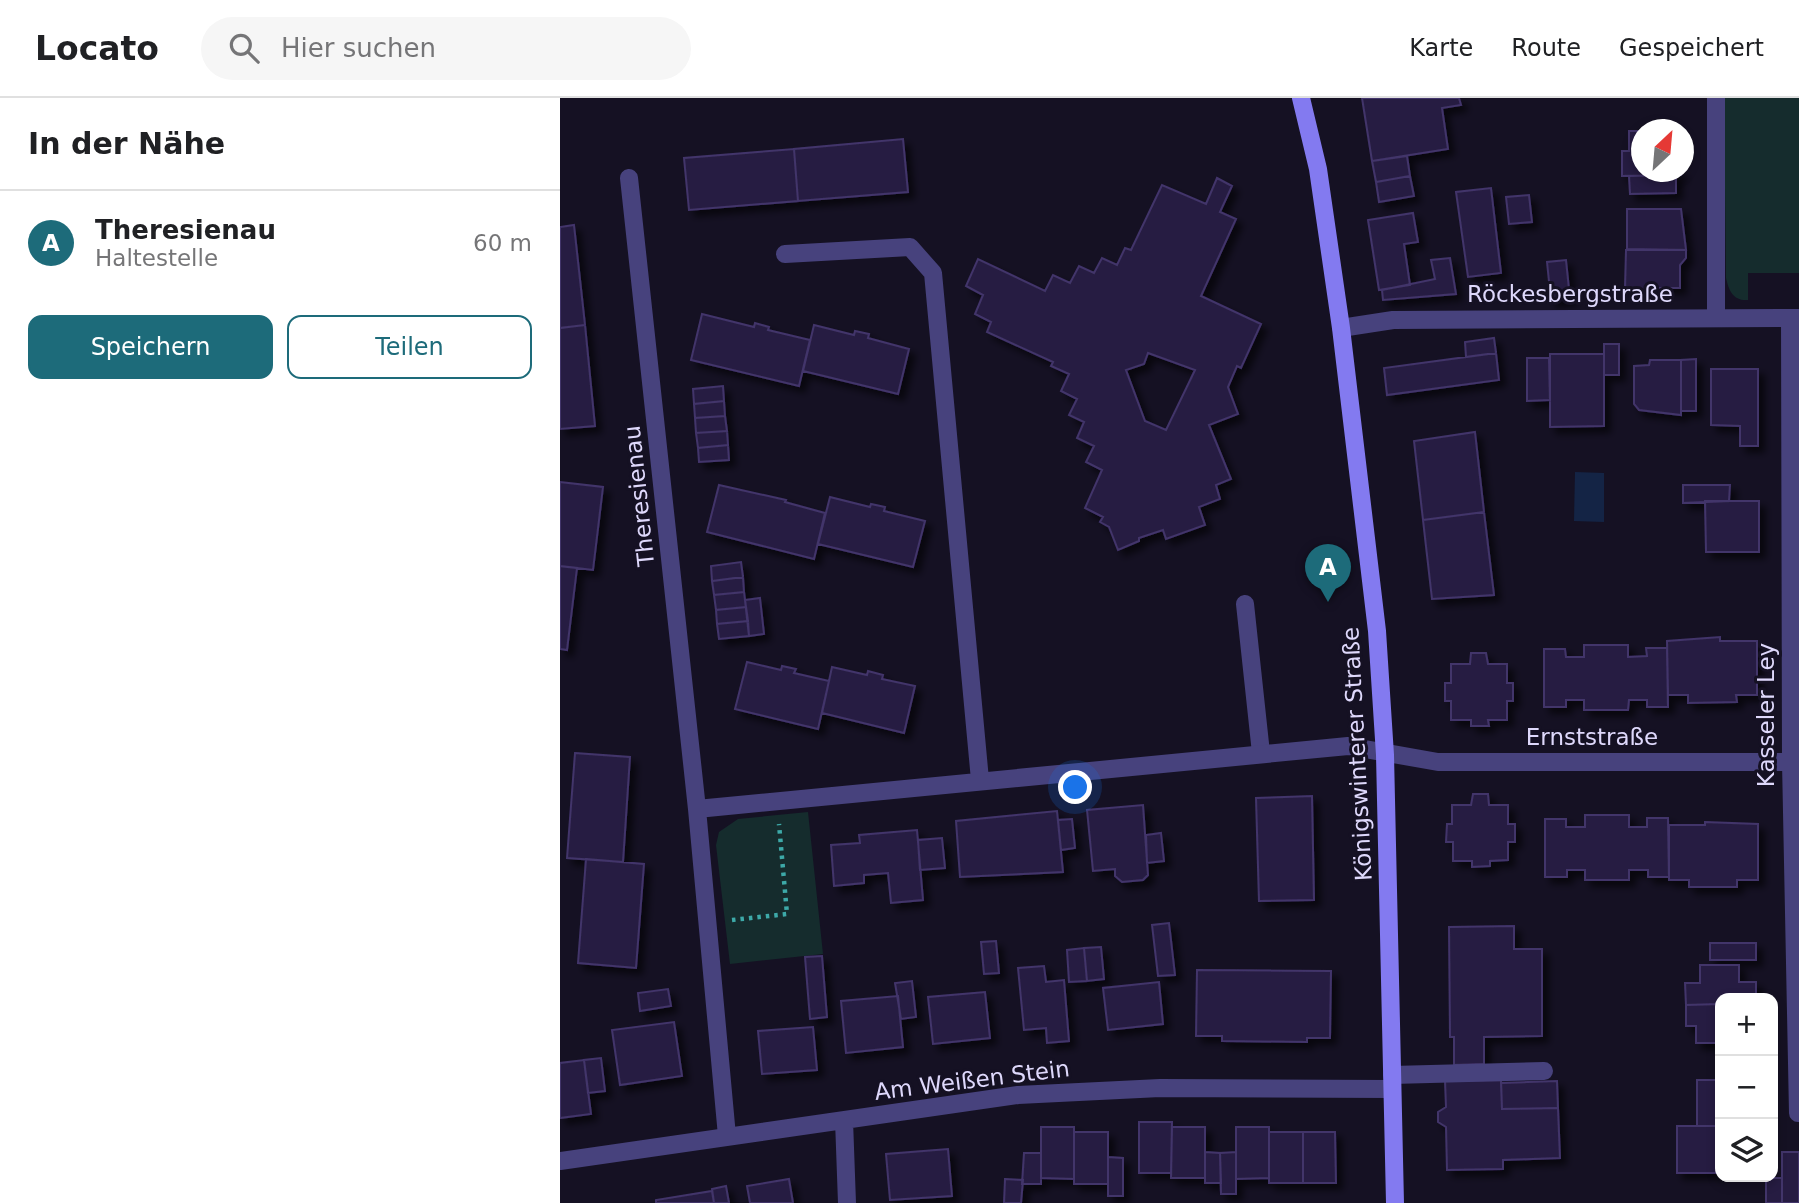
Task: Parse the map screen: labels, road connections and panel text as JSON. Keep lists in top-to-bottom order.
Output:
{
  "streets": {
    "main road": ["Königswinterer Straße"],
    "street": [
      "Röckesbergstraße",
      "Theresienau",
      "Kasseler Ley",
      "Ernststraße",
      "Am Weißen Stein"
    ]
  },
  "crossings": [
    ["Röckesbergstraße", "Kasseler Ley"],
    ["Röckesbergstraße", "Königswinterer Straße"],
    ["Theresienau", "Am Weißen Stein"],
    ["Kasseler Ley", "Ernststraße"],
    ["Ernststraße", "Königswinterer Straße"],
    ["Königswinterer Straße", "Am Weißen Stein"]
  ],
  "north": "top right",
  "page": {
    "header": "Locato",
    "search": "Hier suchen",
    "nav": ["Karte", "Route", "Gespeichert"],
    "heading": "In der Nähe",
    "list": [
      {
        "mark": "A",
        "name": "Theresienau",
        "note": "Haltestelle",
        "value": "60 m"
      }
    ],
    "buttons": ["Speichern", "Teilen"],
    "pins": "A",
    "map_buttons": ["+", "−"]
  }
}
